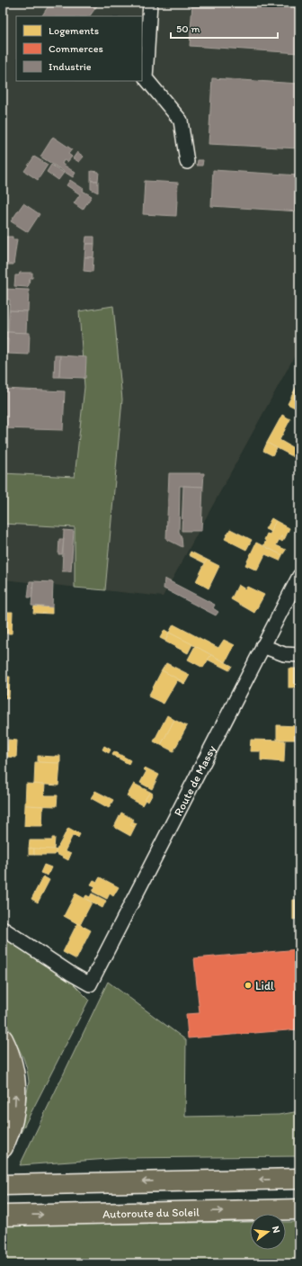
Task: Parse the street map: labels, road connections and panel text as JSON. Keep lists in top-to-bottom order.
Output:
{
  "streets": {
    "highway": ["Autoroute du Soleil"],
    "street": ["Route de Massy"]
  },
  "places": ["Lidl"],
  "legend": ["Logements", "Commerces", "Industrie"],
  "scale_bar": "50 m",
  "north": "right"
}
